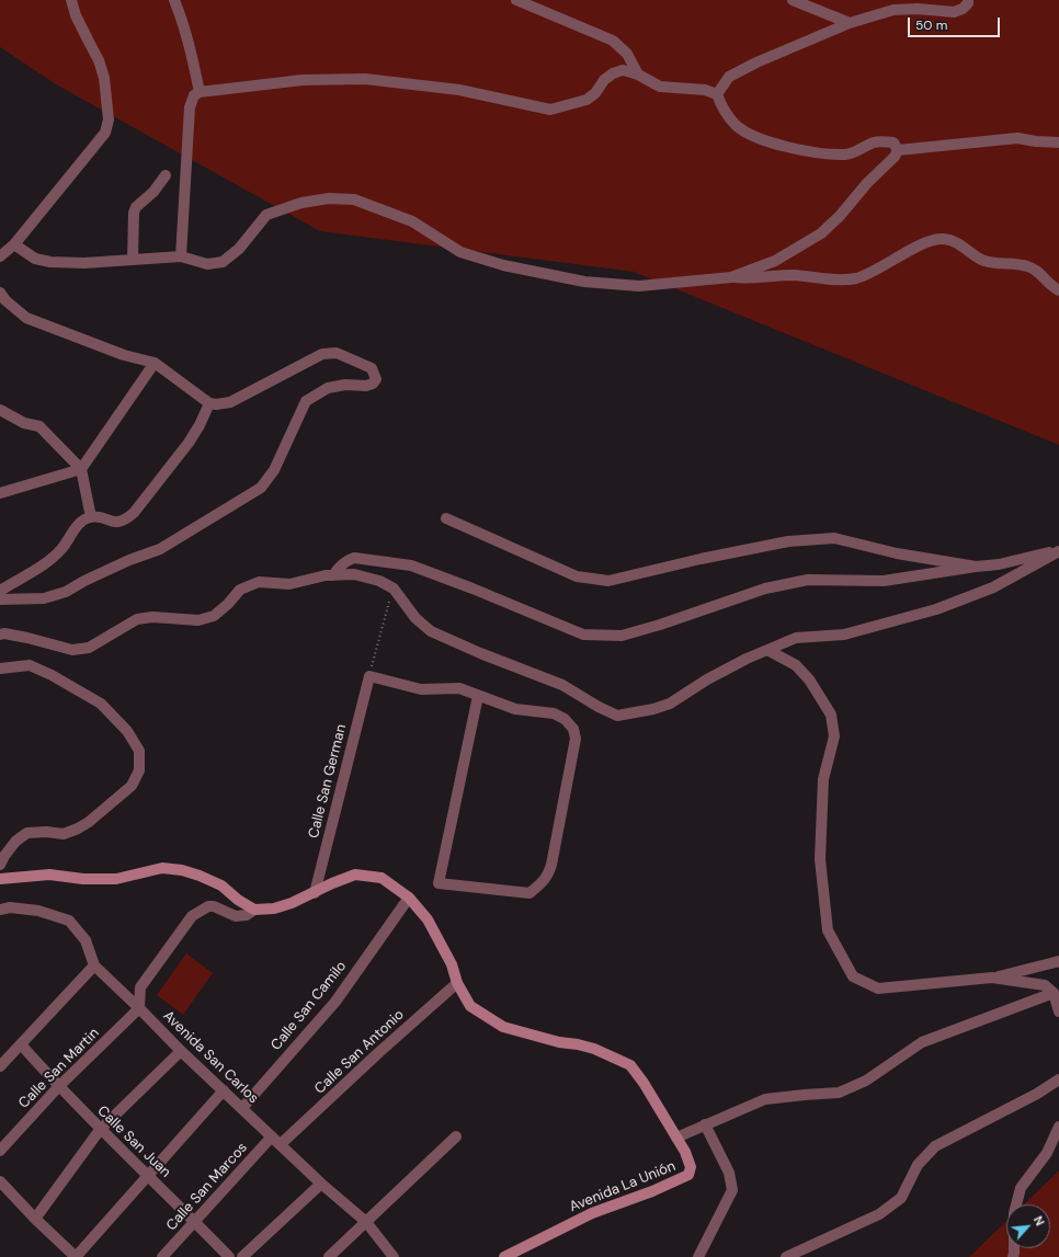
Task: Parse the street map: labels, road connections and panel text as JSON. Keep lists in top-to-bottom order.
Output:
{
  "streets": {
    "main road": ["Avenida La Unión"],
    "street": [
      "Calle San German",
      "Calle San Camilo",
      "Calle San Antonio",
      "Avenida San Carlos",
      "Calle San Martin",
      "Calle San Juan",
      "Calle San Marcos"
    ]
  },
  "crossings": [
    ["Calle San German", "Avenida La Unión"],
    ["Calle San Camilo", "Avenida San Carlos"],
    ["Calle San Camilo", "Avenida La Unión"],
    ["Calle San Antonio", "Avenida San Carlos"],
    ["Calle San Antonio", "Avenida La Unión"],
    ["Avenida San Carlos", "Calle San Martin"],
    ["Avenida San Carlos", "Calle San Marcos"],
    ["Calle San Martin", "Calle San Juan"],
    ["Calle San Juan", "Calle San Marcos"]
  ],
  "scale_bar": "50 m",
  "north": "top right"
}
